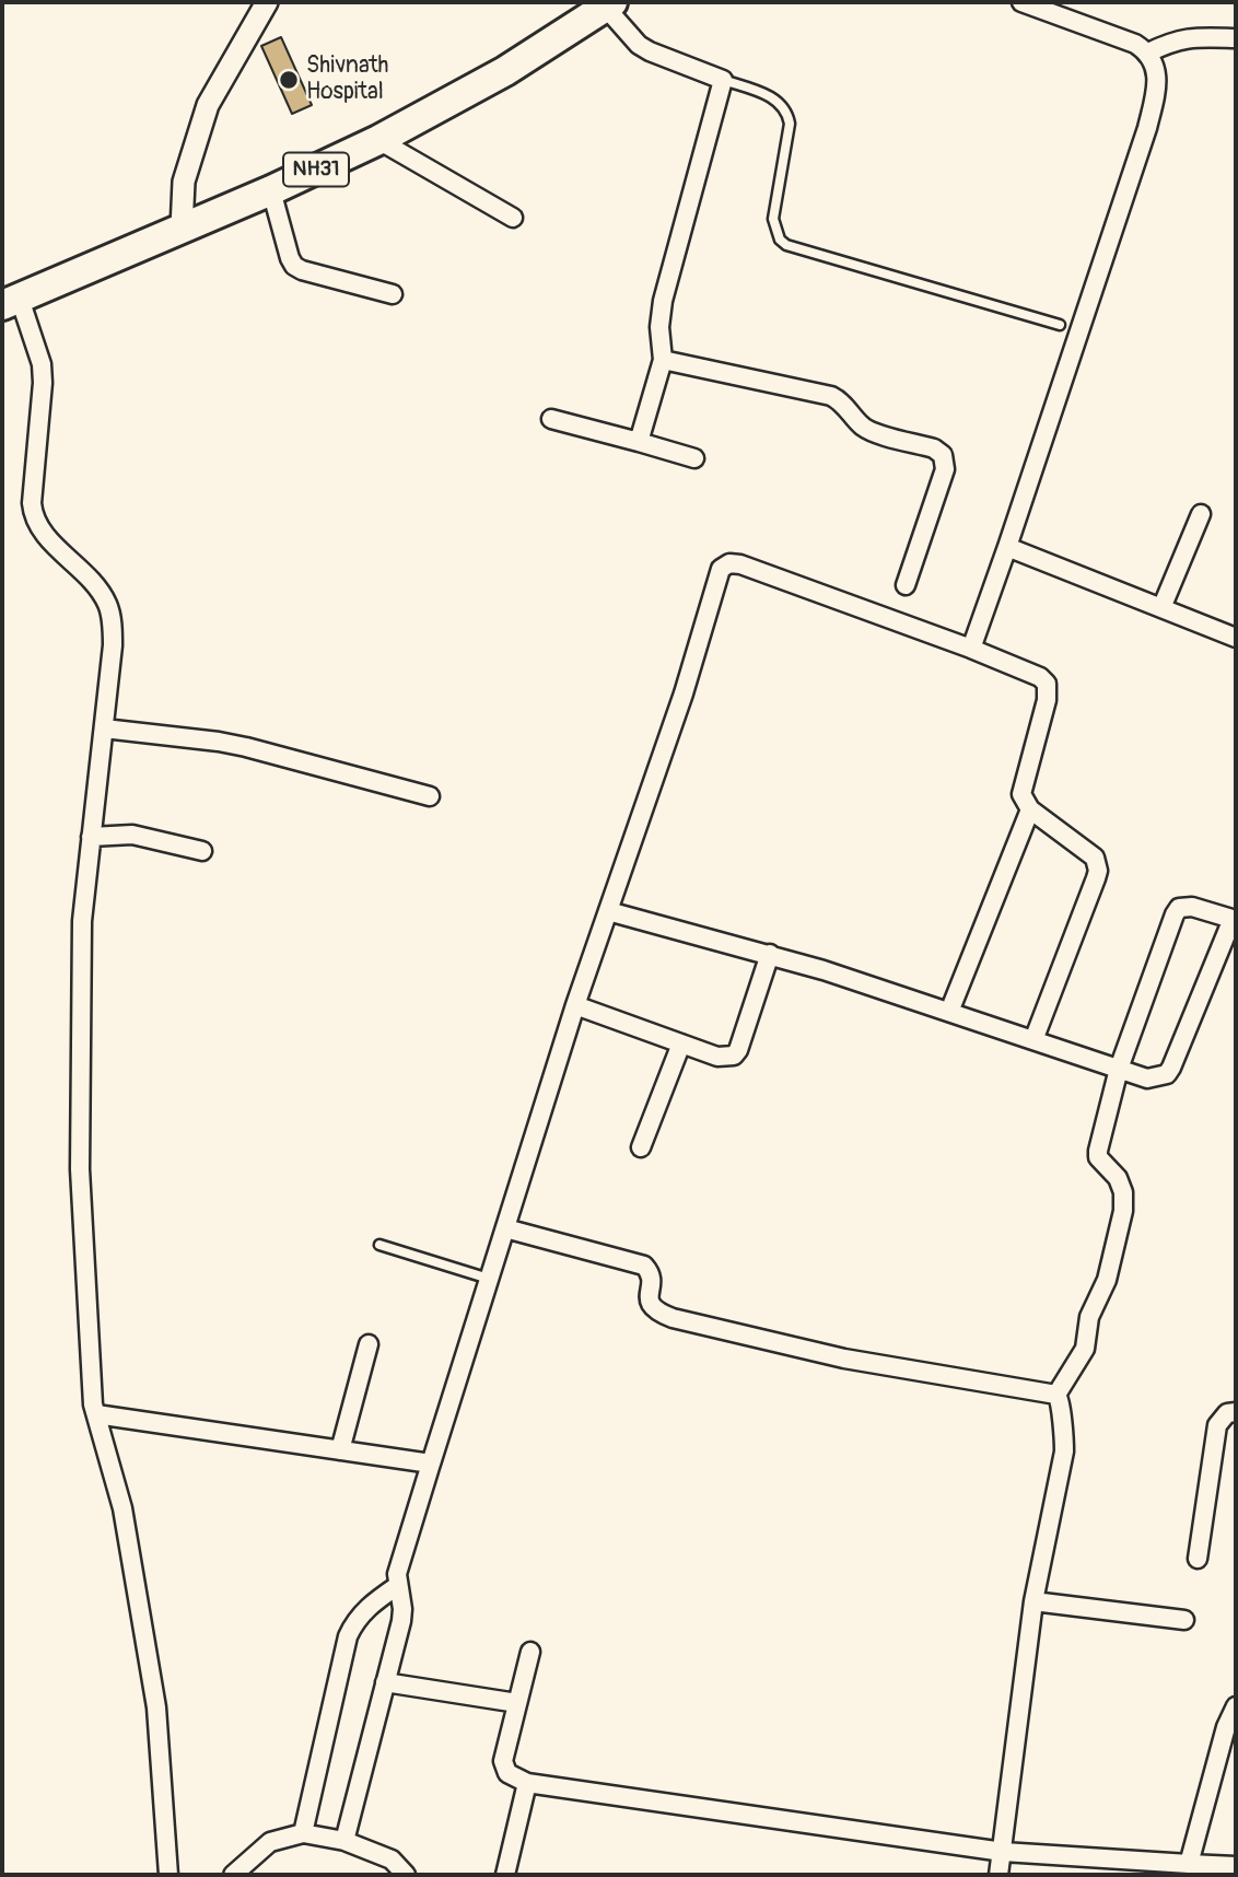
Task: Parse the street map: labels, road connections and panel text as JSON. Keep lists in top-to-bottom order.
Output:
{
  "streets": {
    "highway": ["NH31"]
  },
  "places": ["Shivnath Hospital"]
}
